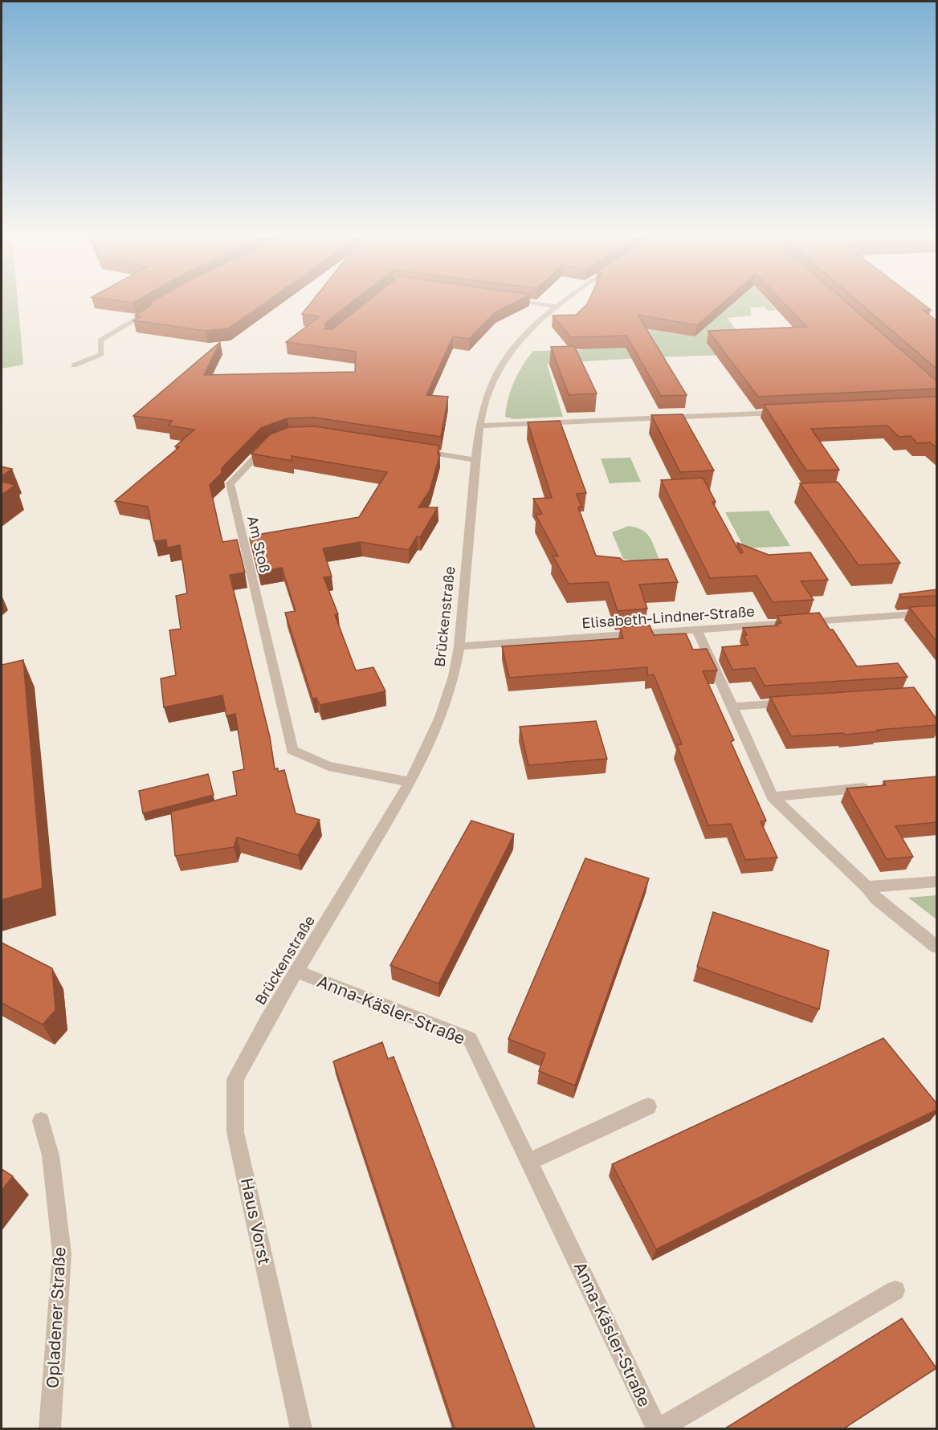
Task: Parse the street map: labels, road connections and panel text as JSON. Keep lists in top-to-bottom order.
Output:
{
  "streets": {
    "street": [
      "Am Stoß",
      "Brückenstraße",
      "Elisabeth-Lindner-Straße",
      "Anna-Käsler-Straße",
      "Haus Vorst",
      "Opladener Straße"
    ]
  },
  "crossings": [
    ["Am Stoß", "Brückenstraße"],
    ["Brückenstraße", "Elisabeth-Lindner-Straße"],
    ["Brückenstraße", "Anna-Käsler-Straße"],
    ["Brückenstraße", "Haus Vorst"]
  ]
}
